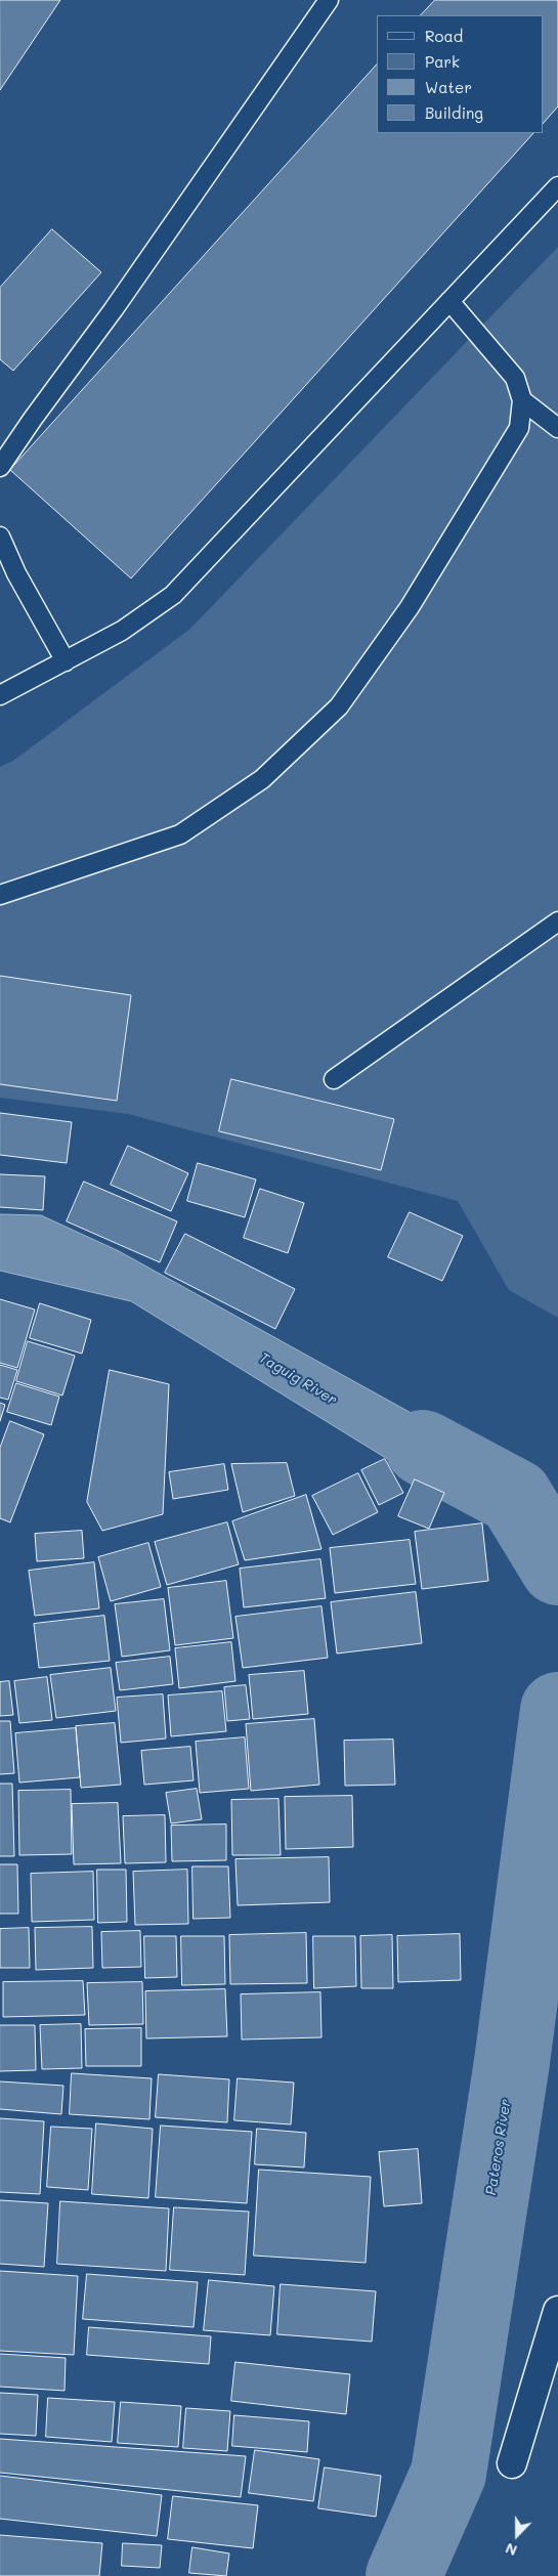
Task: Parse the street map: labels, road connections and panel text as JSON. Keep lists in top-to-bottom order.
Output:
{
  "water": ["Taguig River", "Pateros River"],
  "legend": [
    "Road",
    "Park",
    "Water",
    "Building"
  ],
  "north": "bottom"
}
